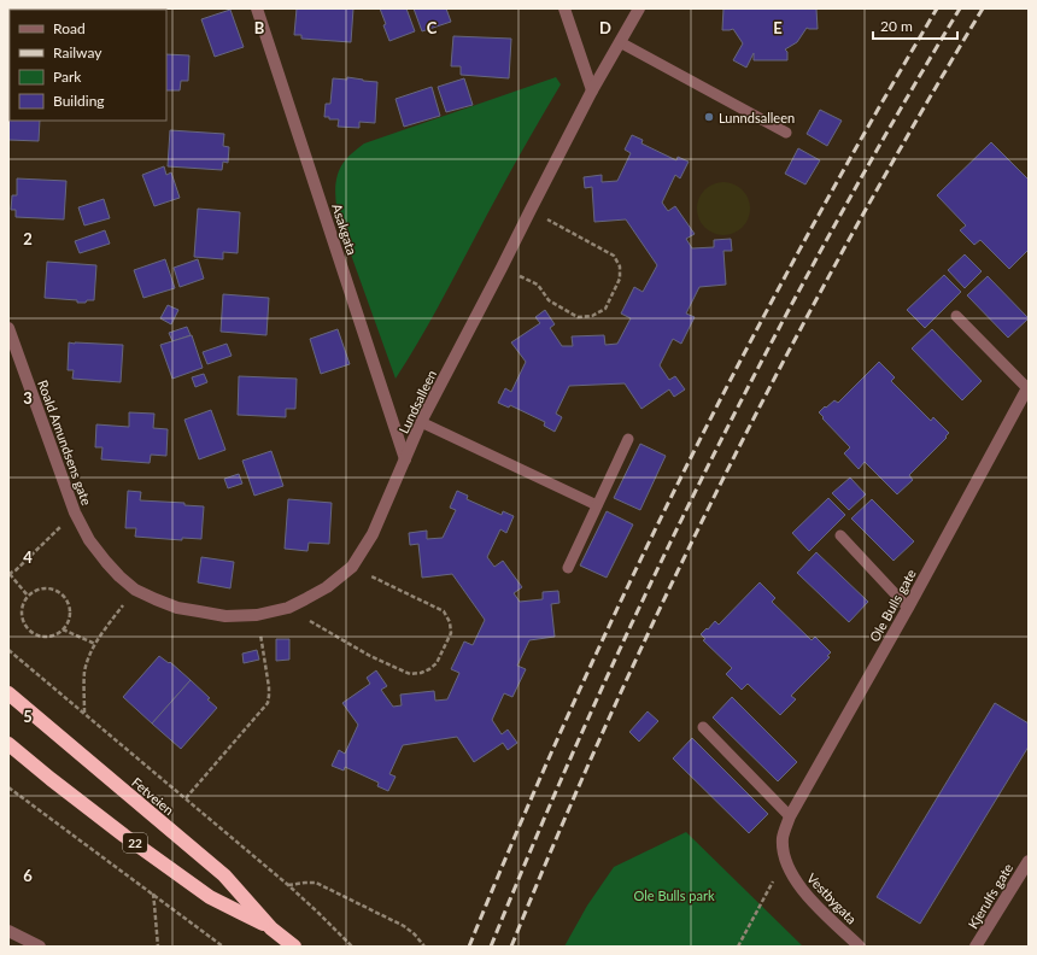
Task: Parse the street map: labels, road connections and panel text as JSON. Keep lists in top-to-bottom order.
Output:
{
  "streets": {
    "highway": ["Fetveien", "22"],
    "street": [
      "Asakgata",
      "Lundsalleen",
      "Roald Amundsens gate",
      "Ole Bulls gate",
      "Kjerulfs gate",
      "Vestbygata"
    ]
  },
  "crossings": [
    ["Asakgata", "Lundsalleen"],
    ["Lundsalleen", "Roald Amundsens gate"],
    ["Ole Bulls gate", "Vestbygata"]
  ],
  "parks": ["Ole Bulls park"],
  "places": ["Lunndsalleen"],
  "legend": [
    "Road",
    "Railway",
    "Park",
    "Building"
  ],
  "scale_bar": "20 m",
  "grid": {
    "columns": [
      "B",
      "C",
      "D",
      "E"
    ],
    "rows": [
      "2",
      "3",
      "4",
      "5",
      "6"
    ]
  }
}
